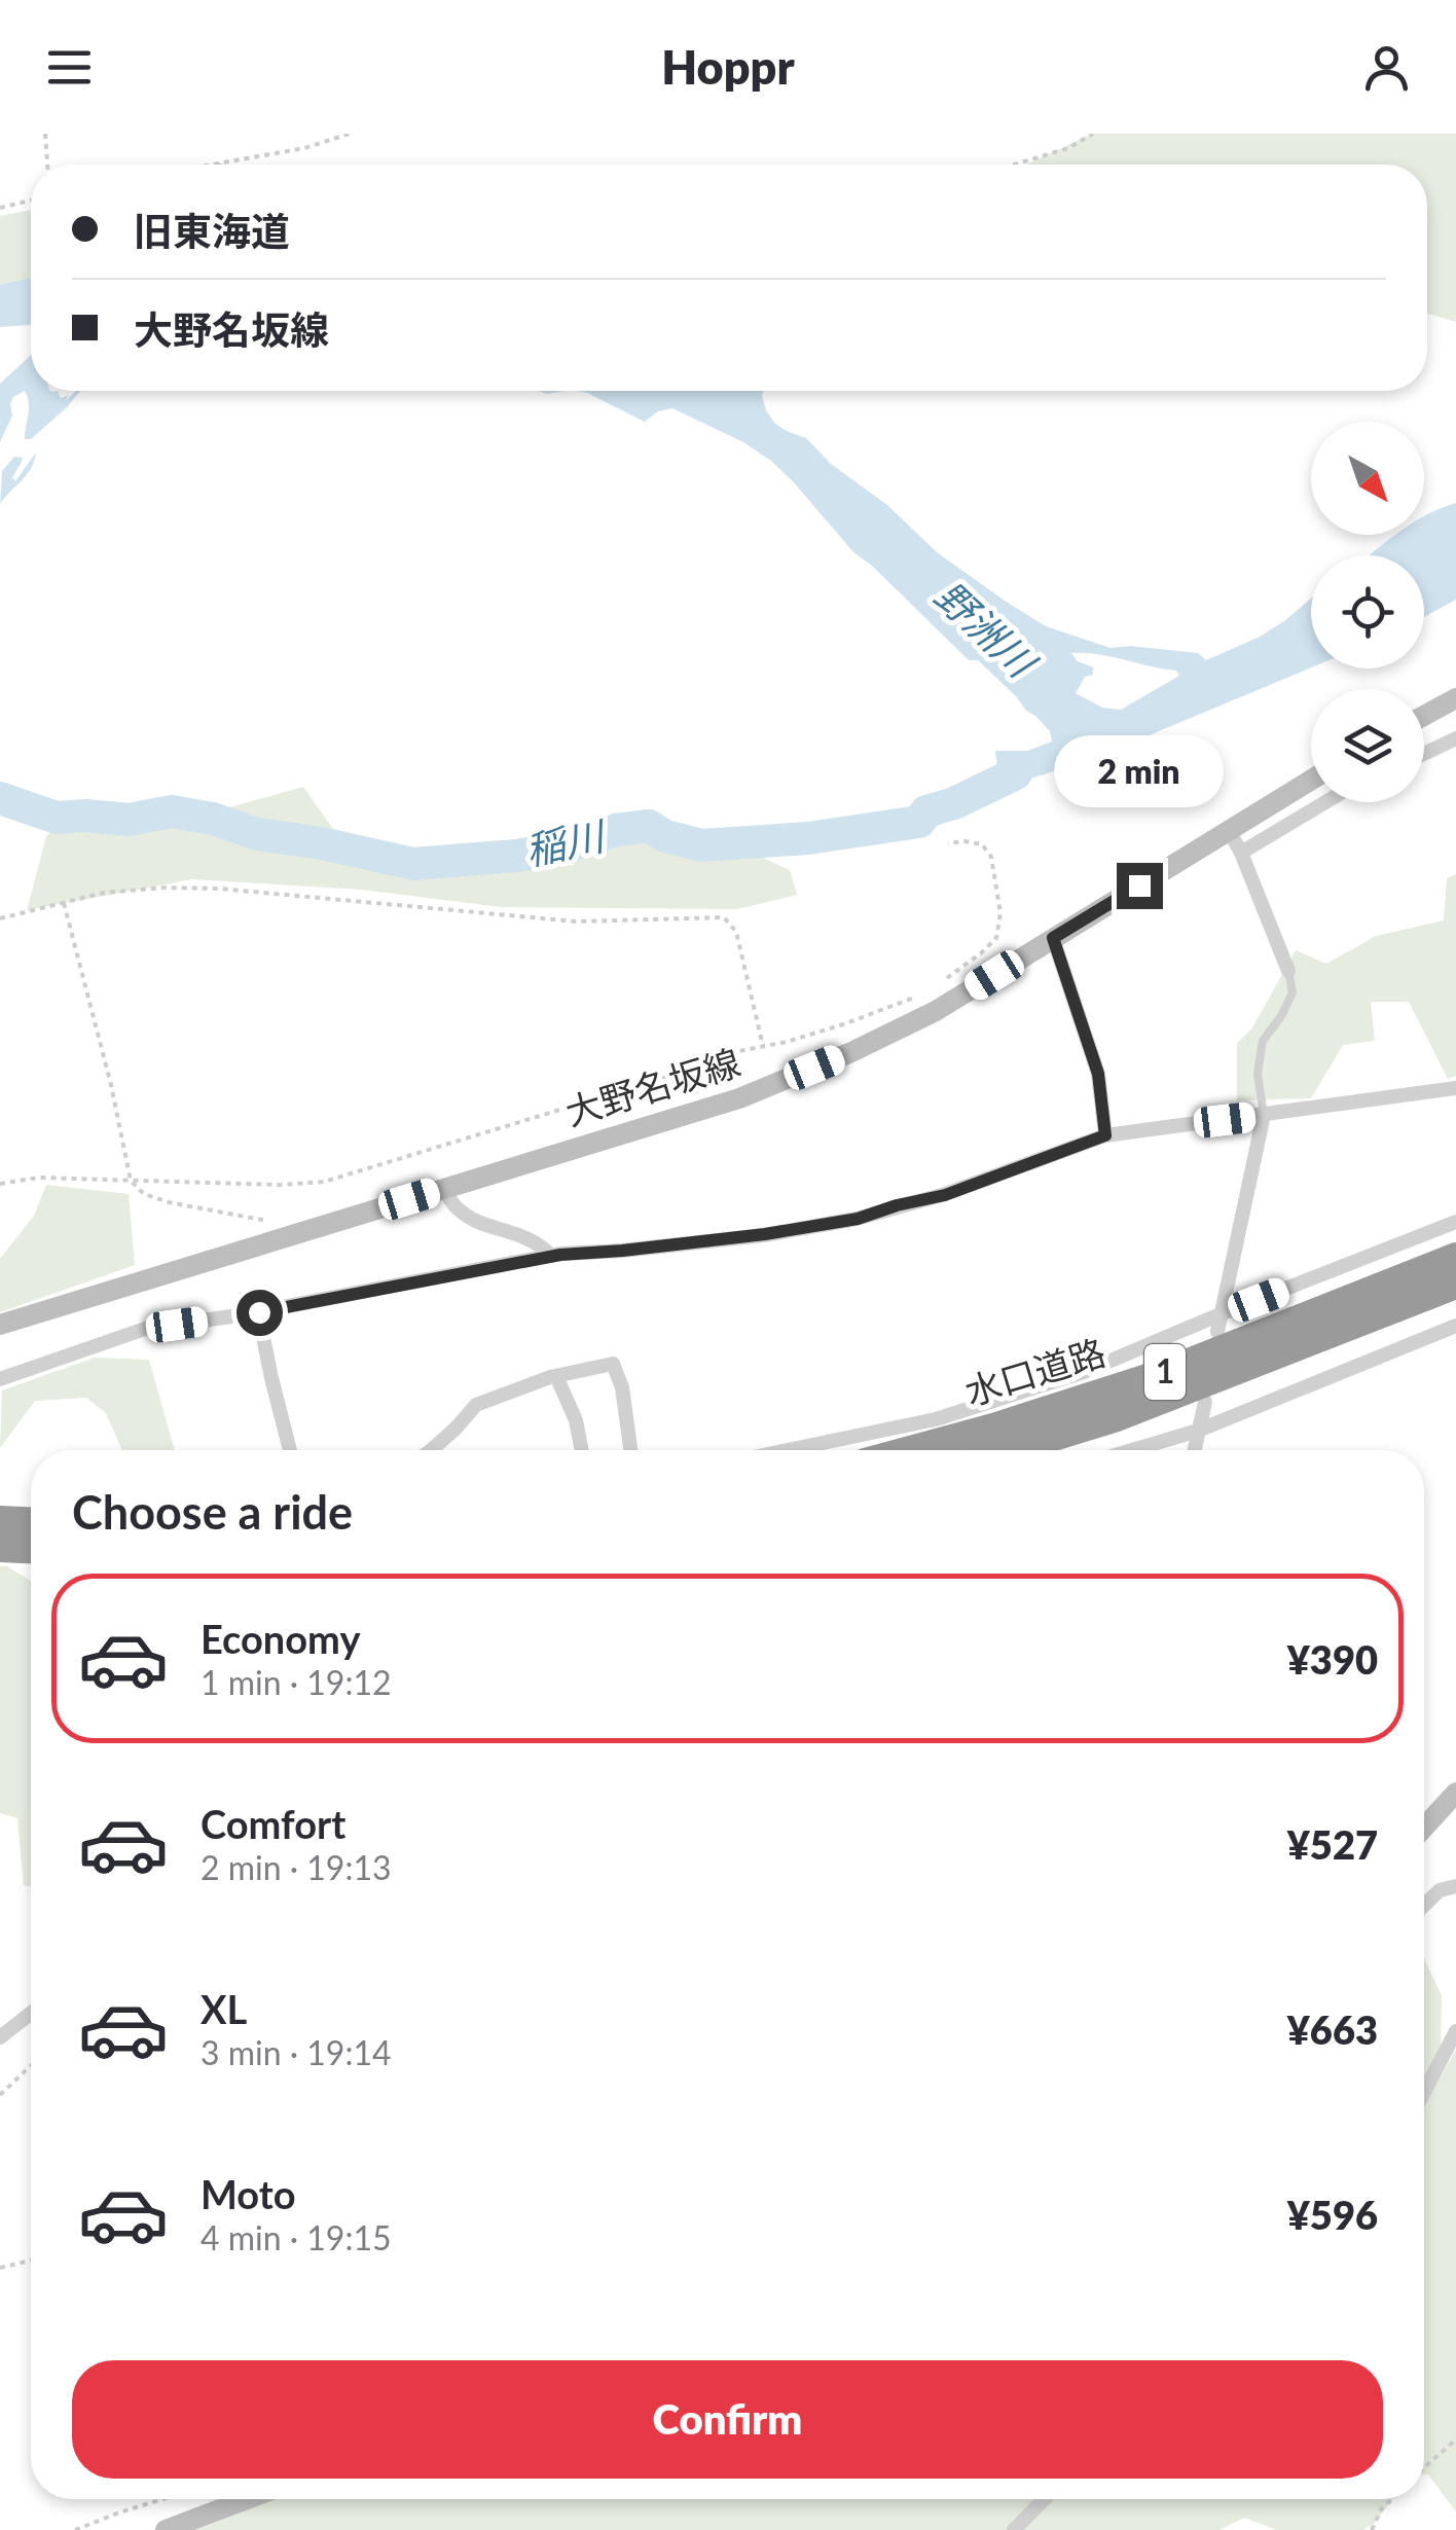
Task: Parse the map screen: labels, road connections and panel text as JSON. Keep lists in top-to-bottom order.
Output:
{
  "streets": {
    "highway": ["1", "水口道路"],
    "main road": ["大野名坂線"]
  },
  "water": ["野洲川", "稲川"],
  "north": "bottom right",
  "page": {
    "header": "Hoppr",
    "banner": ["旧東海道", "大野名坂線"],
    "bubble": "2 min",
    "heading": "Choose a ride",
    "list": [
      {
        "name": "Economy",
        "note": "1 min · 19:12",
        "value": "¥390"
      },
      {
        "name": "Comfort",
        "note": "2 min · 19:13",
        "value": "¥527"
      },
      {
        "name": "XL",
        "note": "3 min · 19:14",
        "value": "¥663"
      },
      {
        "name": "Moto",
        "note": "4 min · 19:15",
        "value": "¥596"
      }
    ],
    "buttons": "Confirm"
  }
}
